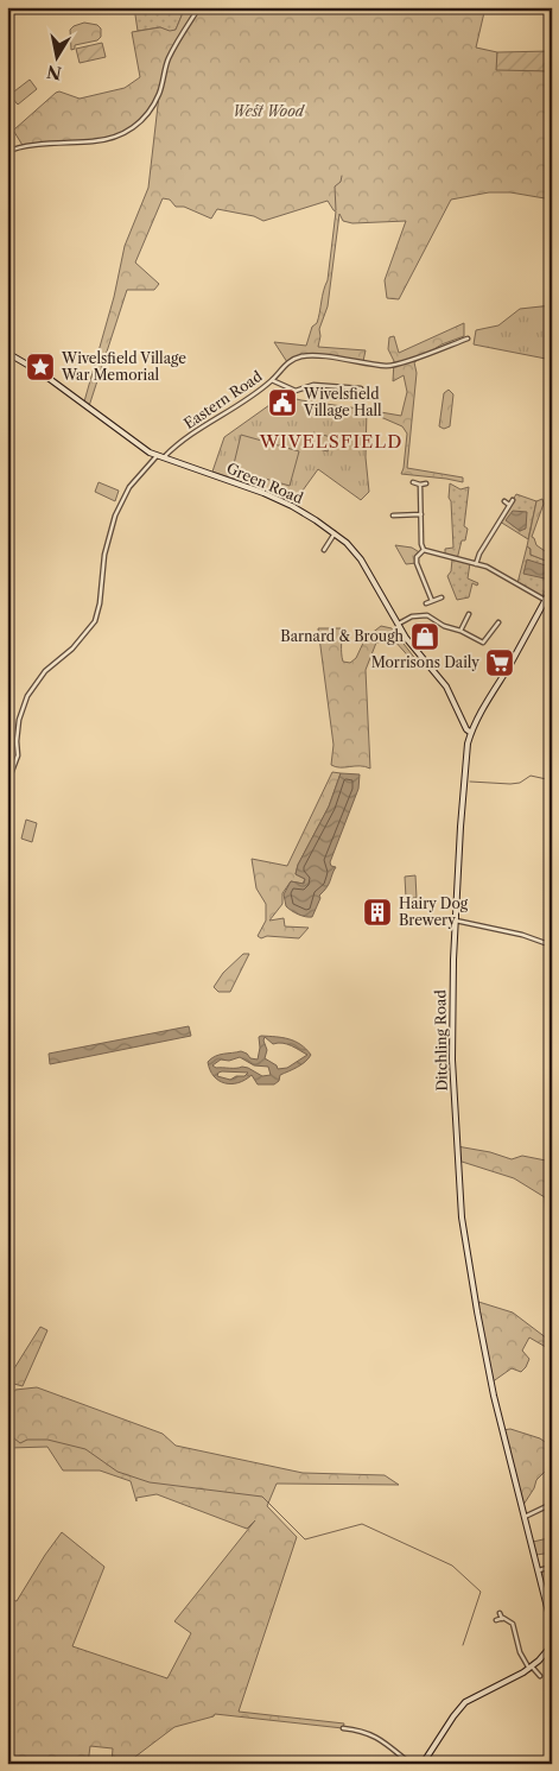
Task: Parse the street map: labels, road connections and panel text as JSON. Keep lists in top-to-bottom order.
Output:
{
  "streets": {
    "main road": ["Green Road", "Ditchling Road"],
    "street": ["Eastern Road"]
  },
  "crossings": [
    ["Eastern Road", "Green Road"],
    ["Green Road", "Ditchling Road"]
  ],
  "districts": ["WIVELSFIELD"],
  "parks": ["West Wood"],
  "places": {
    "place": ["Wivelsfield Village War Memorial"],
    "public building": ["Wivelsfield Village Hall"],
    "shop": ["Barnard & Brough"],
    "supermarket": ["Morrisons Daily"],
    "building": ["Hairy Dog Brewery"]
  },
  "north": "bottom"
}
